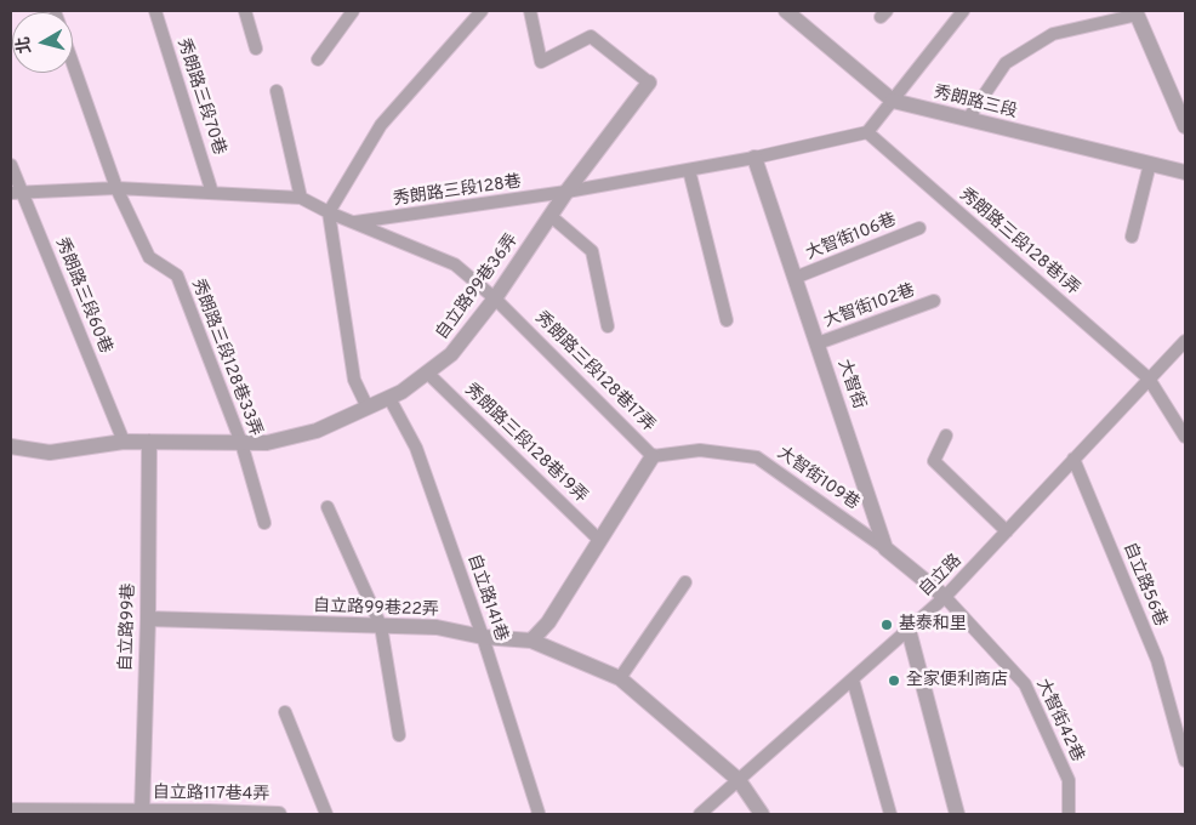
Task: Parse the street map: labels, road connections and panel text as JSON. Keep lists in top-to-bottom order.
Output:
{
  "streets": {
    "street": [
      "秀朗路三段",
      "自立路99巷36弄",
      "秀朗路三段128巷17弄",
      "大智街",
      "自立路99巷22弄",
      "自立路99巷",
      "自立路117巷4弄"
    ],
    "lane": [
      "秀朗路三段70巷",
      "秀朗路三段128巷",
      "大智街106巷",
      "秀朗路三段128巷1弄",
      "秀朗路三段60巷",
      "大智街102巷",
      "秀朗路三段128巷33弄",
      "秀朗路三段128巷19弄",
      "大智街109巷",
      "自立路",
      "自立路56巷",
      "自立路141巷",
      "大智街42巷"
    ]
  },
  "crossings": [
    ["秀朗路三段128巷", "秀朗路三段128巷1弄"],
    ["秀朗路三段128巷", "自立路99巷36弄"],
    ["秀朗路三段128巷", "秀朗路三段128巷17弄"],
    ["秀朗路三段128巷", "大智街"],
    ["大智街106巷", "大智街"],
    ["秀朗路三段128巷1弄", "自立路"],
    ["自立路99巷36弄", "秀朗路三段60巷"],
    ["自立路99巷36弄", "秀朗路三段128巷33弄"],
    ["自立路99巷36弄", "秀朗路三段128巷17弄"],
    ["自立路99巷36弄", "秀朗路三段128巷19弄"],
    ["自立路99巷36弄", "自立路141巷"],
    ["自立路99巷36弄", "自立路99巷"],
    ["大智街102巷", "大智街"],
    ["秀朗路三段128巷17弄", "秀朗路三段128巷19弄"],
    ["秀朗路三段128巷17弄", "大智街109巷"],
    ["秀朗路三段128巷17弄", "自立路99巷22弄"],
    ["大智街", "大智街109巷"],
    ["自立路", "自立路56巷"],
    ["自立路", "自立路99巷22弄"],
    ["自立路", "大智街42巷"],
    ["自立路141巷", "自立路99巷22弄"],
    ["自立路99巷22弄", "自立路99巷"],
    ["自立路99巷", "自立路117巷4弄"]
  ],
  "places": ["基泰和里", "全家便利商店"],
  "north": "left"
}
